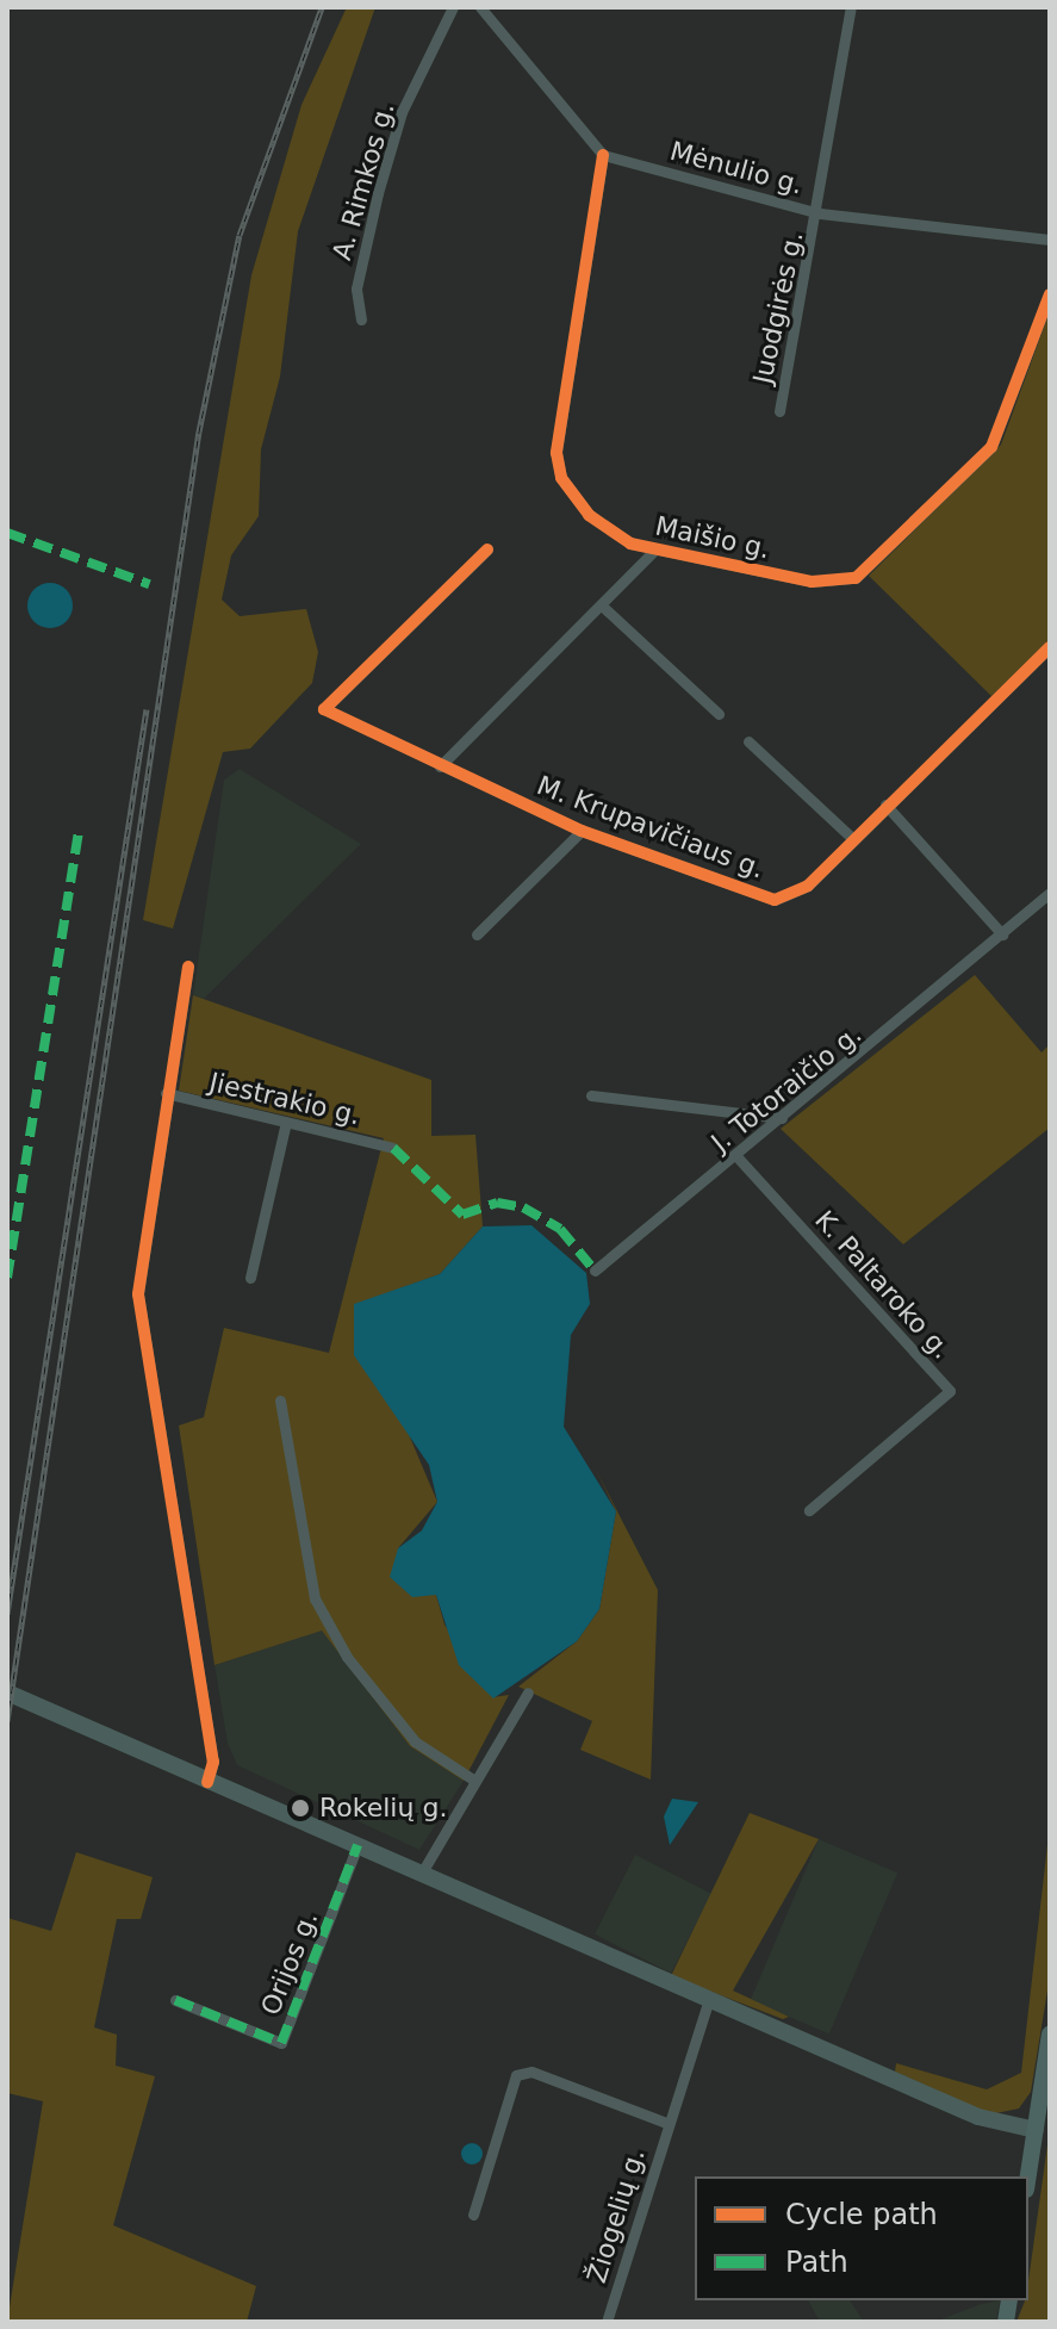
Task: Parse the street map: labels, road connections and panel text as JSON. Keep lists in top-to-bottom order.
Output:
{
  "streets": {
    "street": [
      "Mėnulio g.",
      "A. Rimkos g.",
      "Juodgirės g.",
      "Maišio g.",
      "M. Krupavičiaus g.",
      "J. Totoraičio g.",
      "Jiestrakio g.",
      "K. Paltaroko g.",
      "Orijos g.",
      "Žiogelių g."
    ]
  },
  "crossings": [
    ["Mėnulio g.", "Juodgirės g."],
    ["Mėnulio g.", "Maišio g."],
    ["J. Totoraičio g.", "K. Paltaroko g."]
  ],
  "places": ["Rokelių g."],
  "legend": ["Cycle path", "Path"]
}
